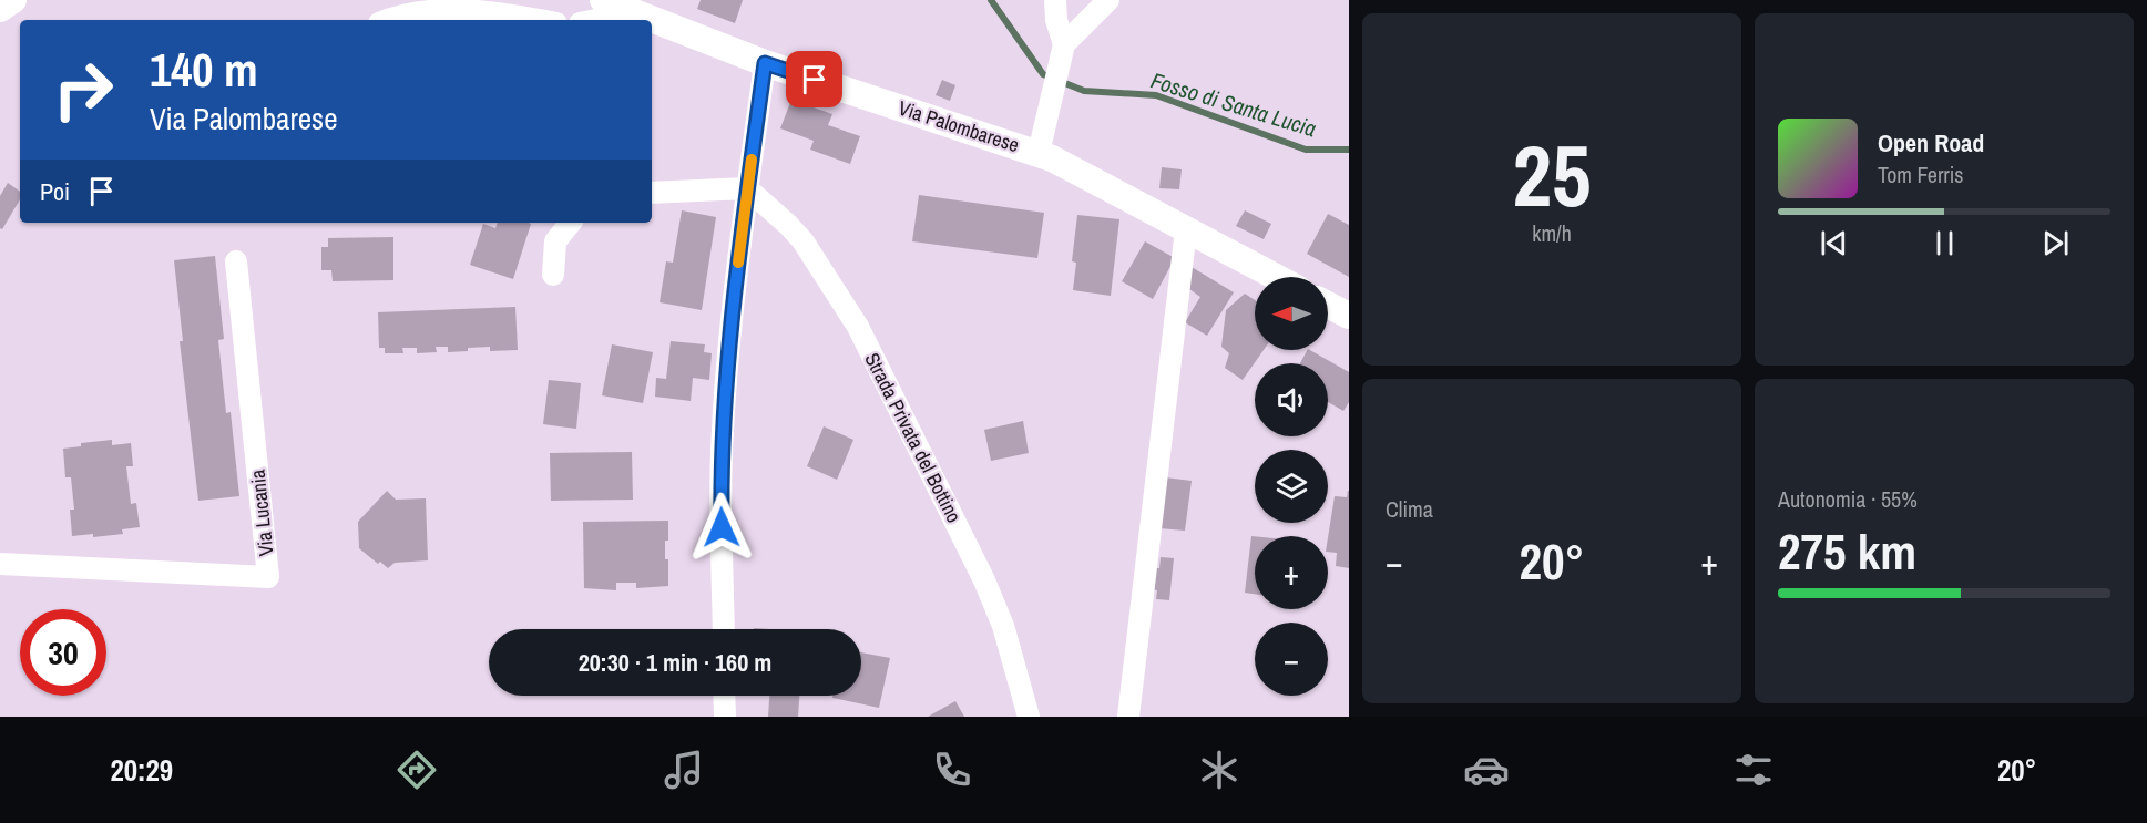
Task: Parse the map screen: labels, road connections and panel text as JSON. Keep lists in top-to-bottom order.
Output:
{
  "streets": {
    "main road": ["Via Palombarese"],
    "street": ["Strada Privata del Bottino", "Via Lucania"]
  },
  "water": ["Fosso di Santa Lucia"],
  "north": "left",
  "page": {
    "tile": [
      ["25", "km/h"],
      "Clima",
      ["Autonomia · 55%", "275 km"]
    ],
    "turn": ["140 m", "Via Palombarese"],
    "song": ["Open Road", "Tom Ferris"],
    "then": "Poi",
    "map_buttons": ["+", "−"],
    "heat": ["−", "20°", "+"],
    "limit": "30",
    "trip": "20:30 · 1 min · 160 m",
    "tabs": ["20:29", "20°"]
  }
}
